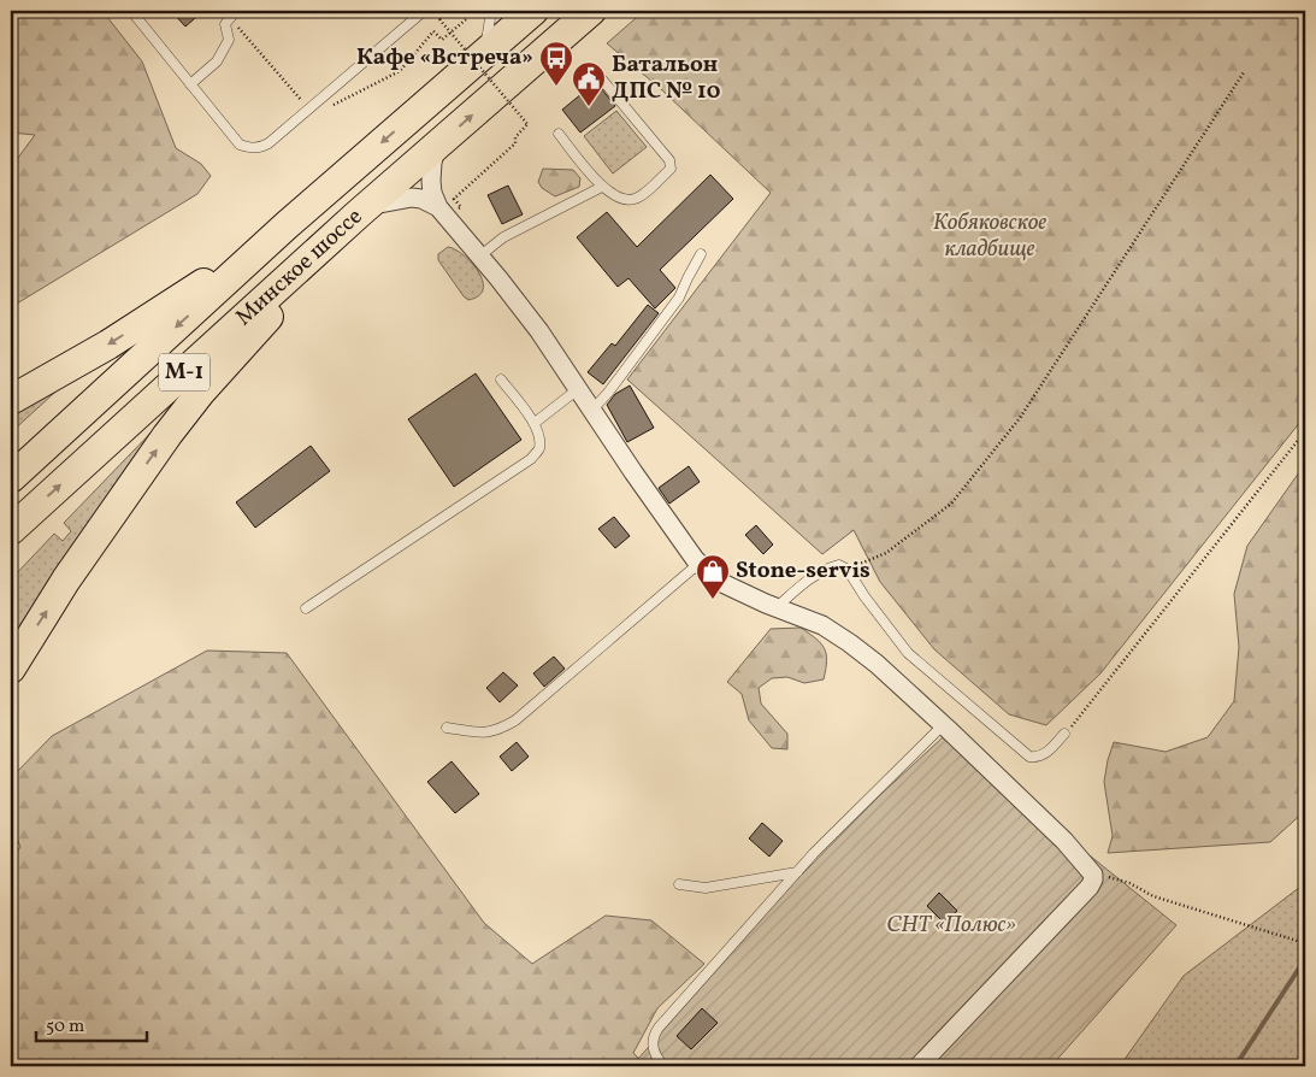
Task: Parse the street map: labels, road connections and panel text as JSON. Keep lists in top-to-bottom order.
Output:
{
  "streets": {
    "highway": ["Минское шоссе", "М-1"]
  },
  "parks": ["Кобяковское кладбище", "СНТ «Полюс»"],
  "places": {
    "bus stop": ["Кафе «Встреча»"],
    "public building": ["Батальон ДПС № 10"],
    "shop": ["Stone-servis"]
  },
  "scale_bar": "50 m"
}
